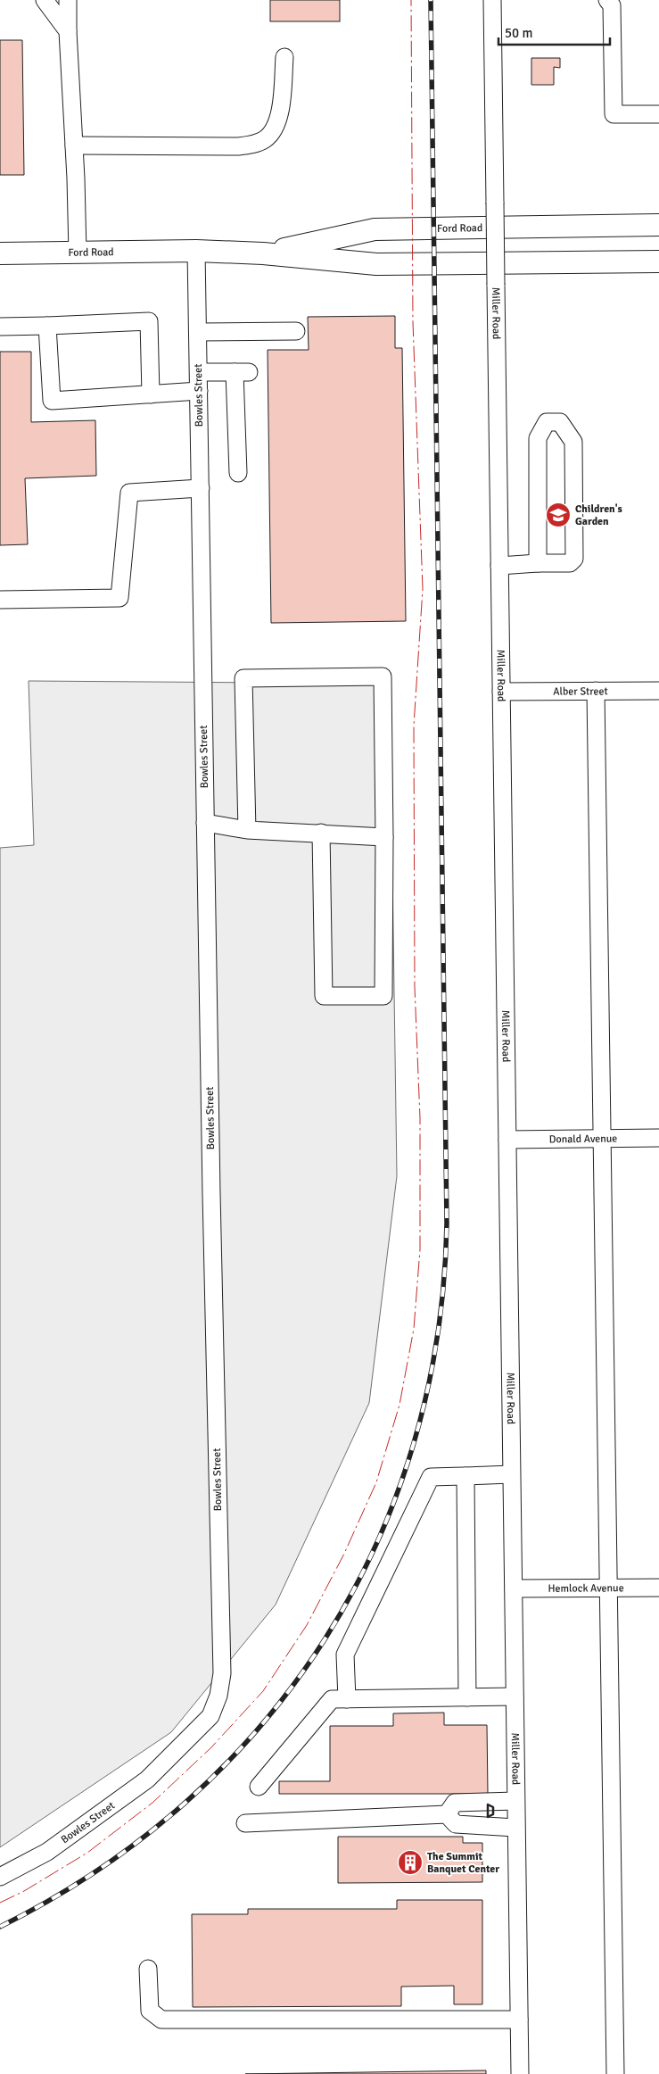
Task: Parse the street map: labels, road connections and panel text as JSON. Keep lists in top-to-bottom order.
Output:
{
  "streets": {
    "main road": ["Ford Road"],
    "street": [
      "Miller Road",
      "Bowles Street",
      "Alber Street",
      "Donald Avenue",
      "Hemlock Avenue"
    ]
  },
  "crossings": [
    ["Ford Road", "Bowles Street"],
    ["Miller Road", "Alber Street"],
    ["Miller Road", "Donald Avenue"],
    ["Miller Road", "Hemlock Avenue"]
  ],
  "places": {
    "school or university": ["Children's Garden"],
    "building": ["The Summit Banquet Center"]
  },
  "scale_bar": "50 m"
}
